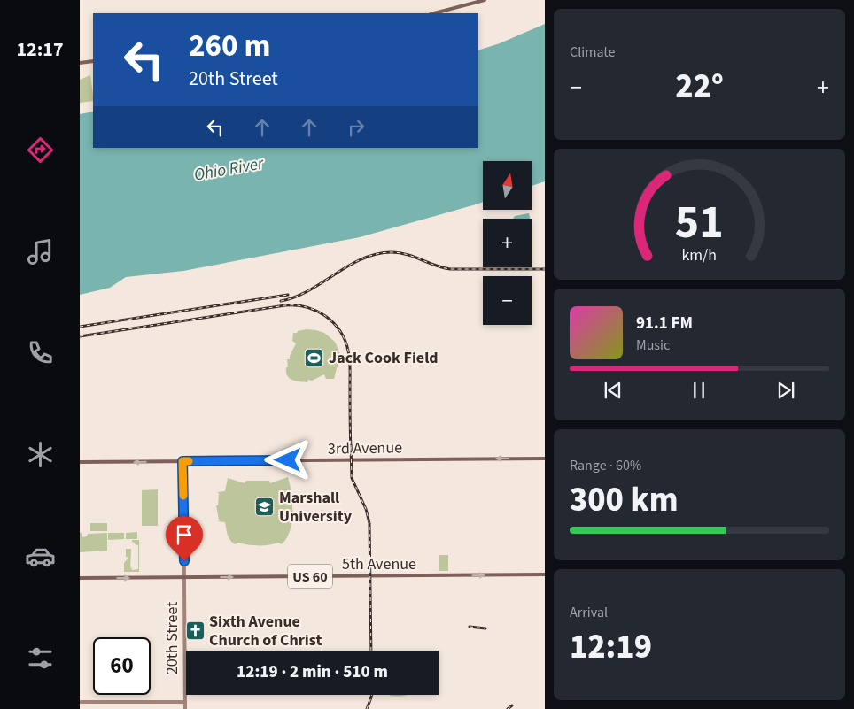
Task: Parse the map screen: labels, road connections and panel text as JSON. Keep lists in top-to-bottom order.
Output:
{
  "streets": {
    "main road": [
      "3rd Avenue",
      "5th Avenue",
      "US 60",
      "20th Street"
    ]
  },
  "crossings": [
    ["3rd Avenue", "20th Street"],
    ["5th Avenue", "20th Street"]
  ],
  "one_way": ["3rd Avenue", "5th Avenue"],
  "water": ["Ohio River"],
  "places": {
    "sports": ["Jack Cook Field"],
    "school or university": ["Marshall University"],
    "church": ["Sixth Avenue Church of Christ"]
  },
  "north": "top",
  "page": {
    "tabs": "12:17",
    "tile": [
      "Climate",
      ["Range · 60%", "300 km"],
      ["Arrival", "12:19"]
    ],
    "turn": ["260 m", "20th Street"],
    "heat": ["−", "22°", "+"],
    "map_buttons": ["+", "−"],
    "song": ["91.1 FM", "Music"],
    "limit": "60",
    "trip": "12:19 · 2 min · 510 m",
    "gauge": ["51", "km/h"]
  }
}
